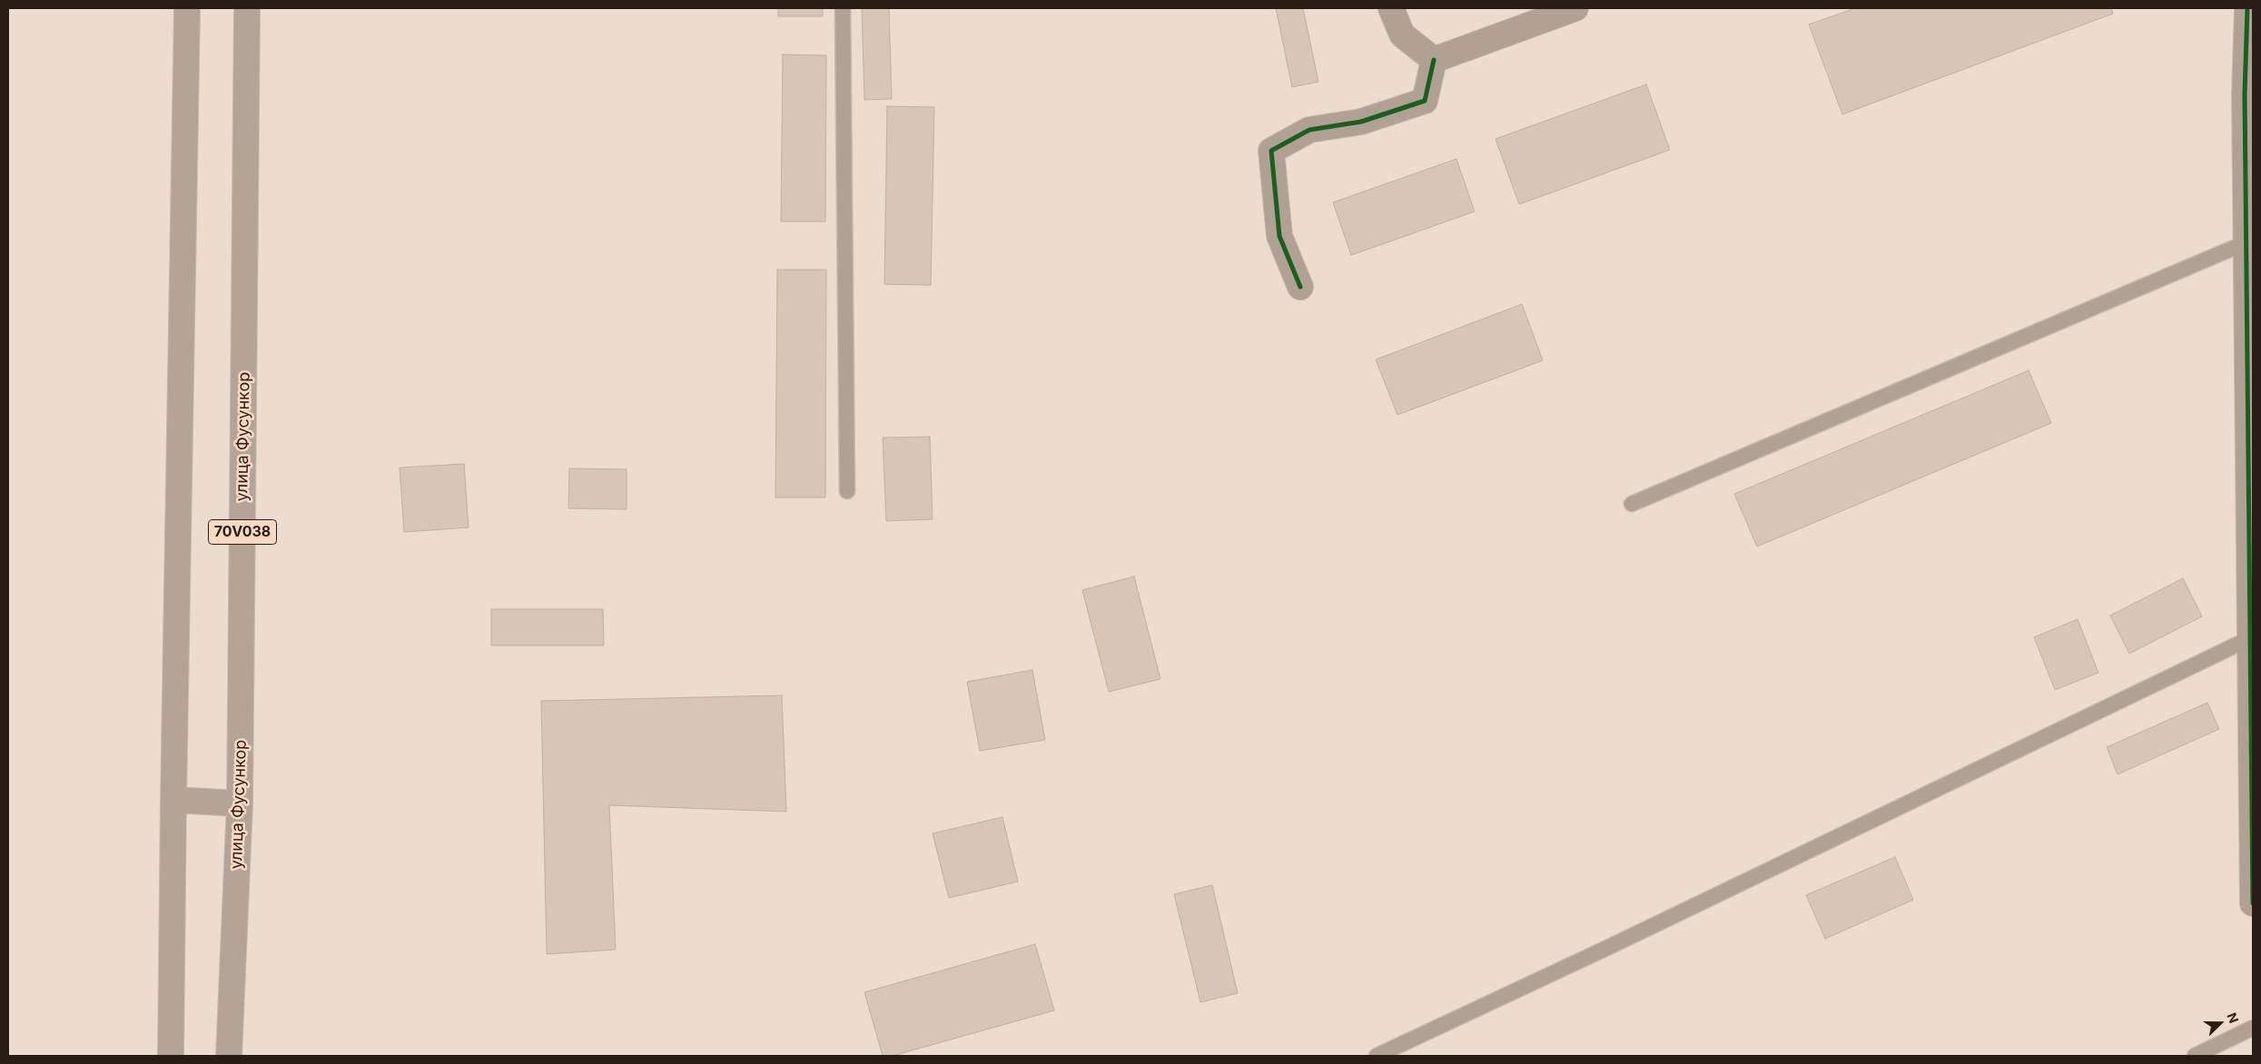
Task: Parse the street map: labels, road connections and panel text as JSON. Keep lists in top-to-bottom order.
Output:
{
  "streets": {
    "main road": ["улица Фусункор", "70V038"]
  },
  "north": "right"
}
